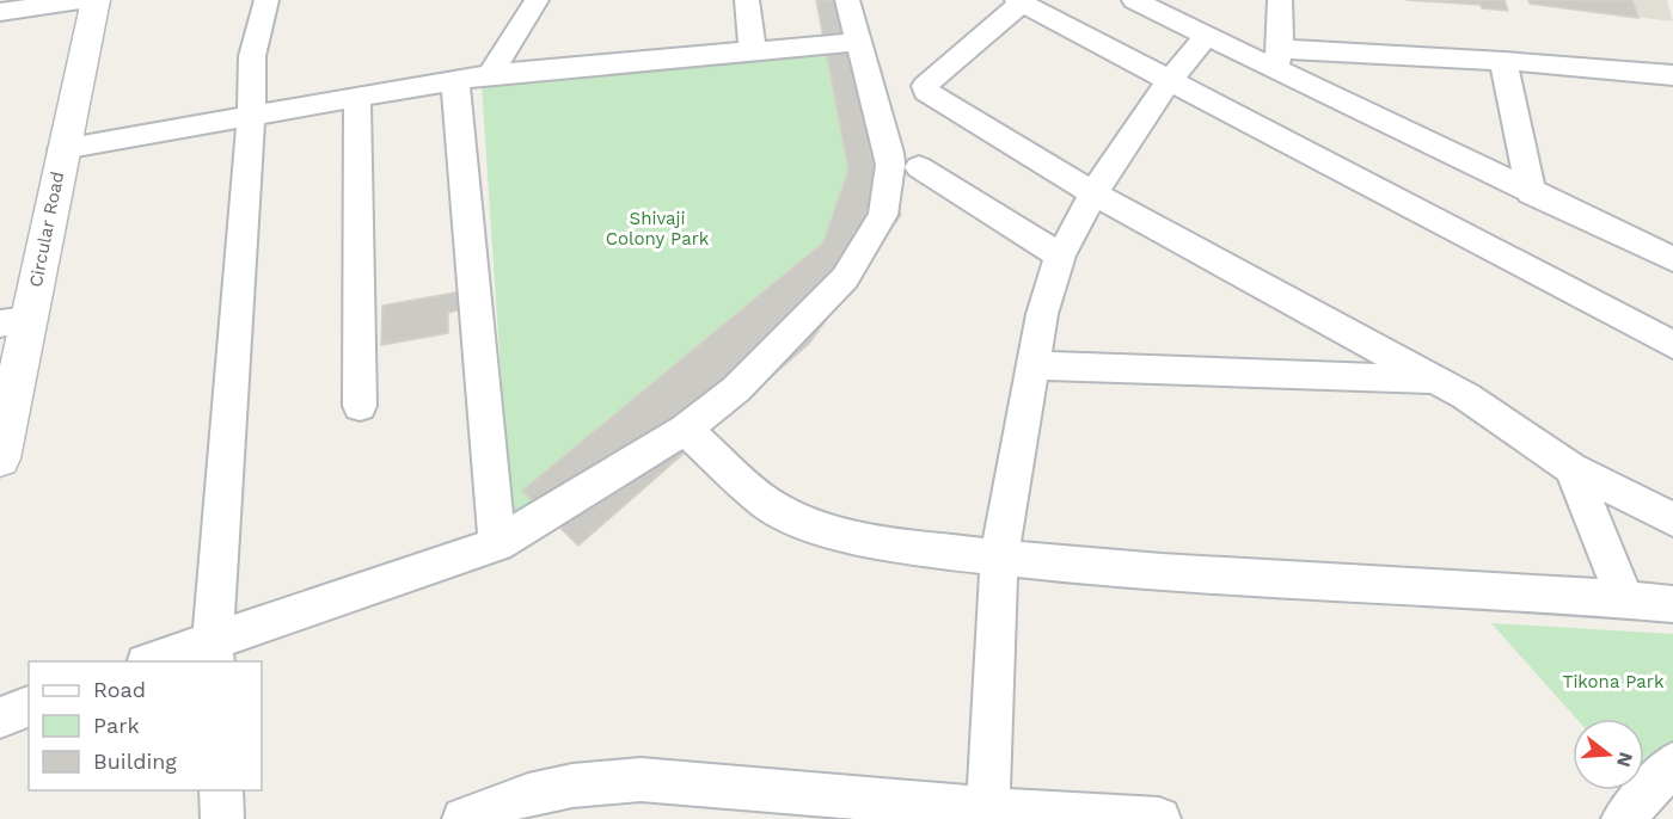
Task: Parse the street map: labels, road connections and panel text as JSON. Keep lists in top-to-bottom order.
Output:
{
  "streets": {
    "main road": ["Circular Road"]
  },
  "parks": ["Shivaji Colony Park", "Tikona Park"],
  "legend": ["Road", "Park", "Building"],
  "north": "right"
}
